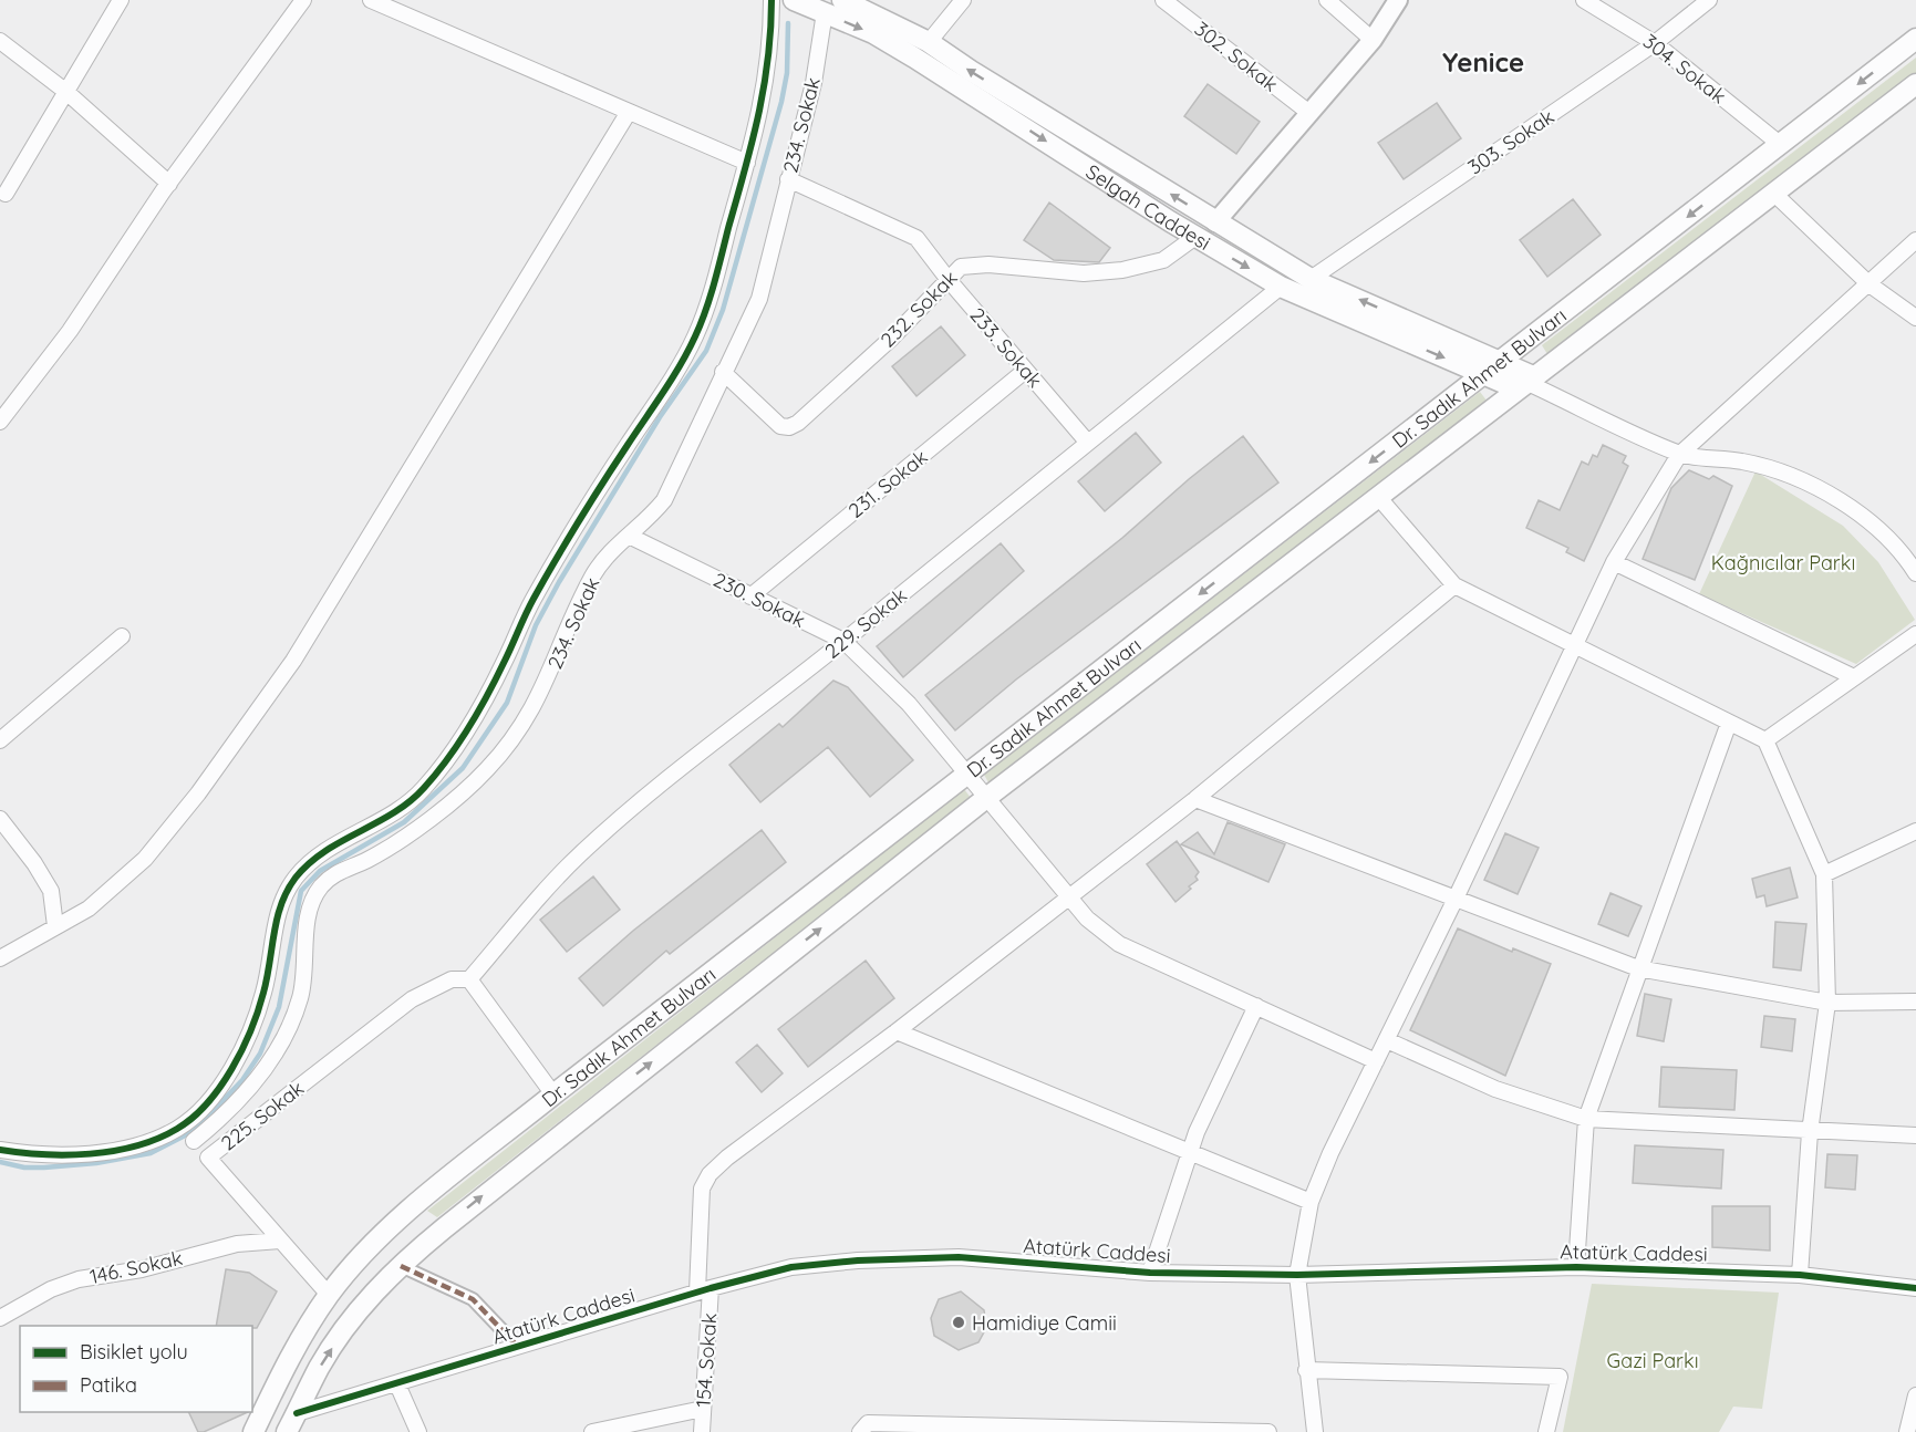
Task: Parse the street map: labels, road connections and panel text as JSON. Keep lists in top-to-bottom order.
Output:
{
  "streets": {
    "main road": ["Selgah Caddesi", "Dr. Sadık Ahmet Bulvarı"],
    "street": [
      "302. Sokak",
      "304. Sokak",
      "234. Sokak",
      "303. Sokak",
      "232. Sokak",
      "233. Sokak",
      "231. Sokak",
      "230. Sokak",
      "229. Sokak",
      "225. Sokak",
      "Atatürk Caddesi",
      "146. Sokak",
      "154. Sokak"
    ]
  },
  "crossings": [
    ["304. Sokak", "303. Sokak"],
    ["304. Sokak", "Dr. Sadık Ahmet Bulvarı"],
    ["234. Sokak", "Selgah Caddesi"],
    ["234. Sokak", "232. Sokak"],
    ["234. Sokak", "233. Sokak"],
    ["234. Sokak", "230. Sokak"],
    ["303. Sokak", "Selgah Caddesi"],
    ["Selgah Caddesi", "232. Sokak"],
    ["Selgah Caddesi", "Dr. Sadık Ahmet Bulvarı"],
    ["Selgah Caddesi", "229. Sokak"],
    ["232. Sokak", "233. Sokak"],
    ["233. Sokak", "231. Sokak"],
    ["233. Sokak", "229. Sokak"],
    ["Dr. Sadık Ahmet Bulvarı", "230. Sokak"],
    ["Dr. Sadık Ahmet Bulvarı", "225. Sokak"],
    ["Dr. Sadık Ahmet Bulvarı", "Atatürk Caddesi"],
    ["231. Sokak", "230. Sokak"],
    ["230. Sokak", "229. Sokak"],
    ["230. Sokak", "154. Sokak"],
    ["229. Sokak", "225. Sokak"],
    ["225. Sokak", "146. Sokak"],
    ["Atatürk Caddesi", "154. Sokak"]
  ],
  "districts": ["Yenice"],
  "parks": ["Kağnıcılar Parkı", "Gazi Parkı"],
  "places": ["Hamidiye Camii"],
  "legend": ["Bisiklet yolu", "Patika"]
}
